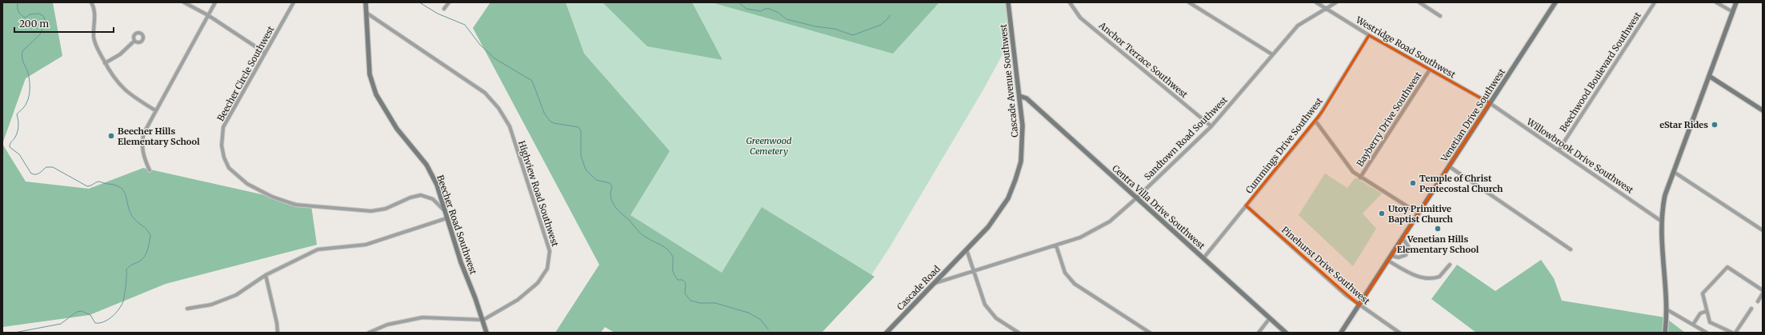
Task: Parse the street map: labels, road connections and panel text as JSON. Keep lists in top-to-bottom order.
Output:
{
  "streets": {
    "street": [
      "Westridge Road Southwest",
      "Anchor Terrace Southwest",
      "Beechwood Boulevard Southwest",
      "Beecher Circle Southwest",
      "Cascade Avenue Southwest",
      "Venetian Drive Southwest",
      "Bayberry Drive Southwest",
      "Sandtown Road Southwest",
      "Cummings Drive Southwest",
      "Willowbrook Drive Southwest",
      "Highview Road Southwest",
      "Centra Villa Drive Southwest",
      "Beecher Road Southwest",
      "Pinehurst Drive Southwest",
      "Cascade Road"
    ]
  },
  "crossings": [
    ["Westridge Road Southwest", "Venetian Drive Southwest"],
    ["Westridge Road Southwest", "Bayberry Drive Southwest"],
    ["Westridge Road Southwest", "Sandtown Road Southwest"],
    ["Westridge Road Southwest", "Cummings Drive Southwest"],
    ["Westridge Road Southwest", "Willowbrook Drive Southwest"],
    ["Anchor Terrace Southwest", "Sandtown Road Southwest"],
    ["Beechwood Boulevard Southwest", "Willowbrook Drive Southwest"],
    ["Beecher Circle Southwest", "Beecher Road Southwest"],
    ["Cascade Avenue Southwest", "Centra Villa Drive Southwest"],
    ["Cascade Avenue Southwest", "Cascade Road"],
    ["Venetian Drive Southwest", "Willowbrook Drive Southwest"],
    ["Venetian Drive Southwest", "Pinehurst Drive Southwest"],
    ["Sandtown Road Southwest", "Centra Villa Drive Southwest"],
    ["Sandtown Road Southwest", "Cascade Road"],
    ["Cummings Drive Southwest", "Centra Villa Drive Southwest"],
    ["Cummings Drive Southwest", "Pinehurst Drive Southwest"],
    ["Highview Road Southwest", "Beecher Road Southwest"]
  ],
  "parks": ["Greenwood Cemetery"],
  "places": [
    "eStar Rides",
    "Beecher Hills Elementary School",
    "Temple of Christ Pentecostal Church",
    "Utoy Primitive Baptist Church",
    "Venetian Hills Elementary School"
  ],
  "scale_bar": "200 m"
}
